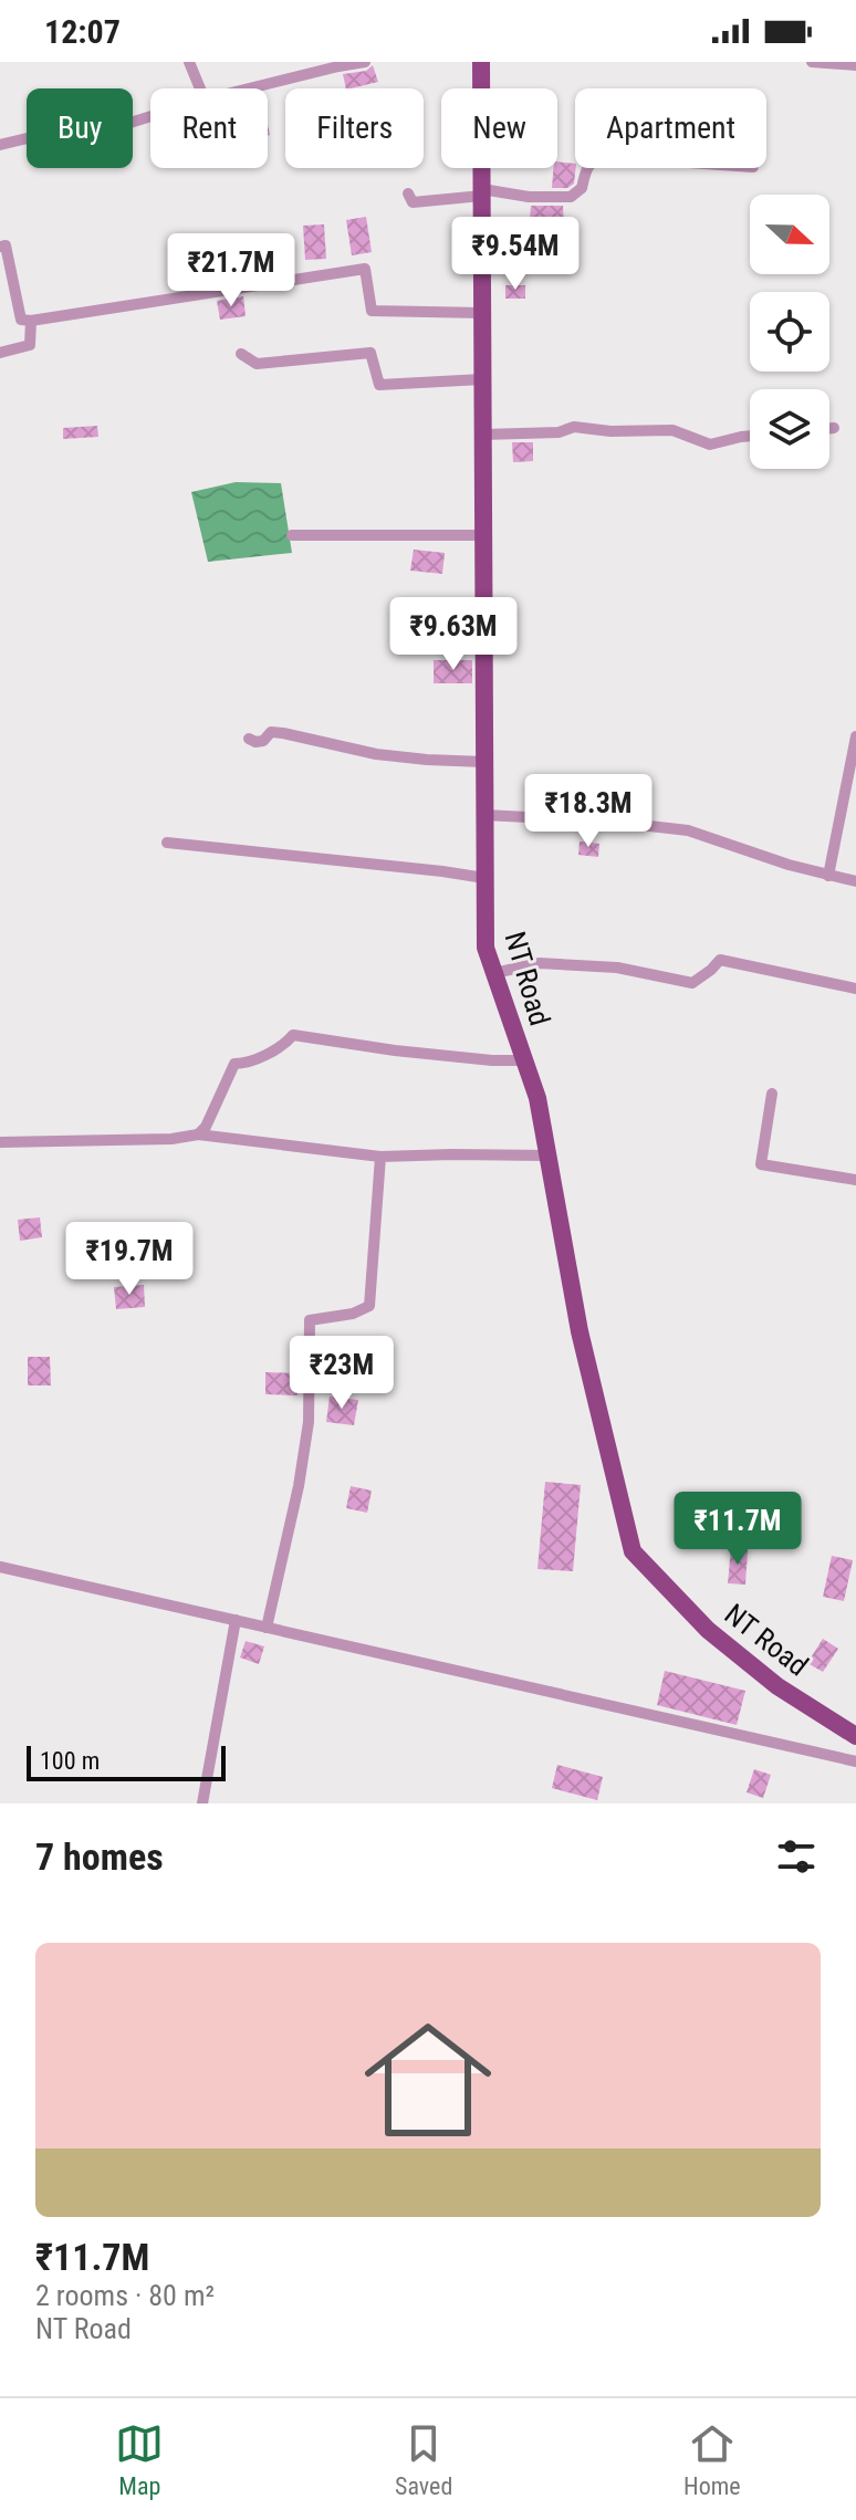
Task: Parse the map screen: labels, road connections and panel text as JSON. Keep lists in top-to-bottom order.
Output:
{
  "streets": {
    "main road": ["NT Road"]
  },
  "scale_bar": "100 m",
  "north": "right",
  "page": {
    "status": "12:07",
    "chip": [
      "Buy",
      "Rent",
      "Filters",
      "New",
      "Apartment"
    ],
    "price": [
      "₹9.54M",
      "₹21.7M",
      "₹9.63M",
      "₹18.3M",
      "₹19.7M",
      "₹23M",
      "₹11.7M"
    ],
    "scale": "100 m",
    "heading": "7 homes",
    "list": [
      {
        "name": "₹11.7M",
        "note": "2 rooms · 80 m² · NT Road"
      }
    ],
    "tabs": ["Map", "Saved", "Home"]
  }
}
